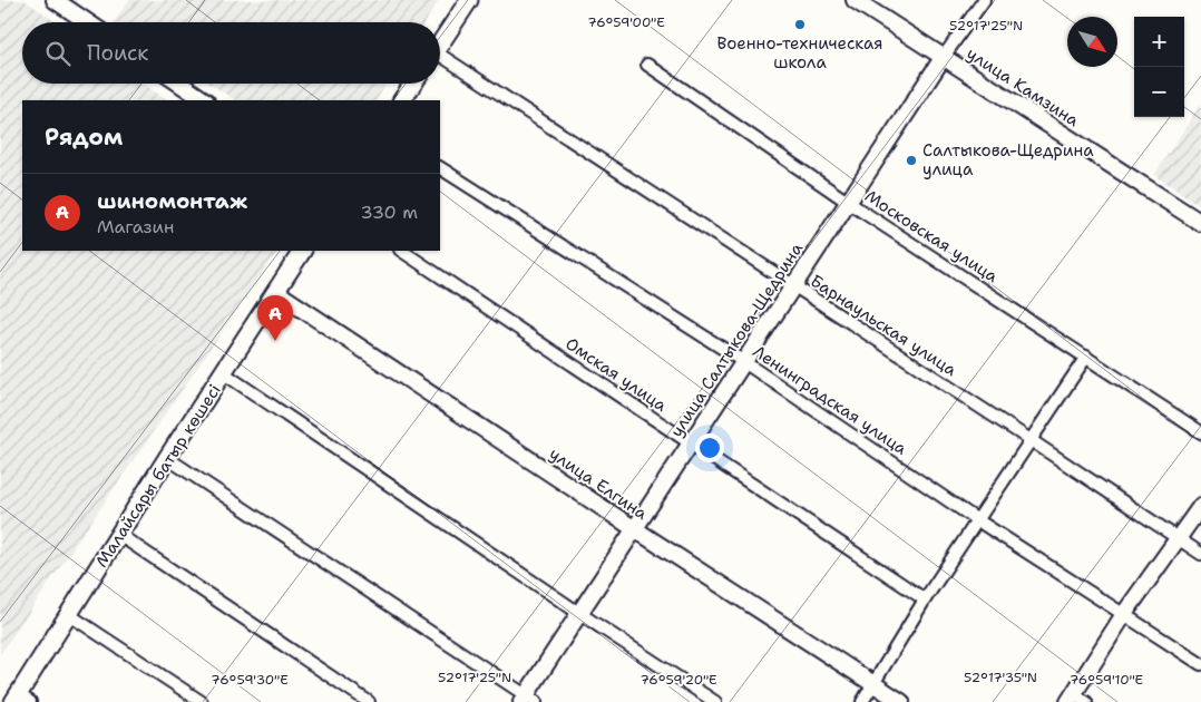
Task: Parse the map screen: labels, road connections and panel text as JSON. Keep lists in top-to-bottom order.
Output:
{
  "streets": {
    "main road": ["Малайсары батыр көшесі"],
    "street": [
      "улица Камзина",
      "Московская улица",
      "Барнаульская улица",
      "улица Салтыкова-Щедрина",
      "Омская улица",
      "Ленинградская улица",
      "улица Елгина"
    ]
  },
  "crossings": [
    ["улица Камзина", "улица Салтыкова-Щедрина"],
    ["Московская улица", "улица Салтыкова-Щедрина"],
    ["Барнаульская улица", "улица Салтыкова-Щедрина"],
    ["улица Салтыкова-Щедрина", "Омская улица"],
    ["улица Салтыкова-Щедрина", "Ленинградская улица"],
    ["улица Салтыкова-Щедрина", "улица Елгина"],
    ["Малайсары батыр көшесі", "улица Елгина"]
  ],
  "places": ["Военно-техническая школа", "Салтыкова-Щедрина улица"],
  "north": "bottom right",
  "page": {
    "map_buttons": ["+", "−"],
    "search": "Поиск",
    "heading": "Рядом",
    "list": [
      {
        "mark": "A",
        "name": "шиномонтаж",
        "note": "Магазин",
        "value": "330 m"
      }
    ],
    "pins": "A"
  },
  "coordinates": [
    "76°59'00\"E",
    "52°17'25\"N",
    "52°17'35\"N",
    "76°59'30\"E",
    "76°59'20\"E",
    "76°59'10\"E"
  ]
}
